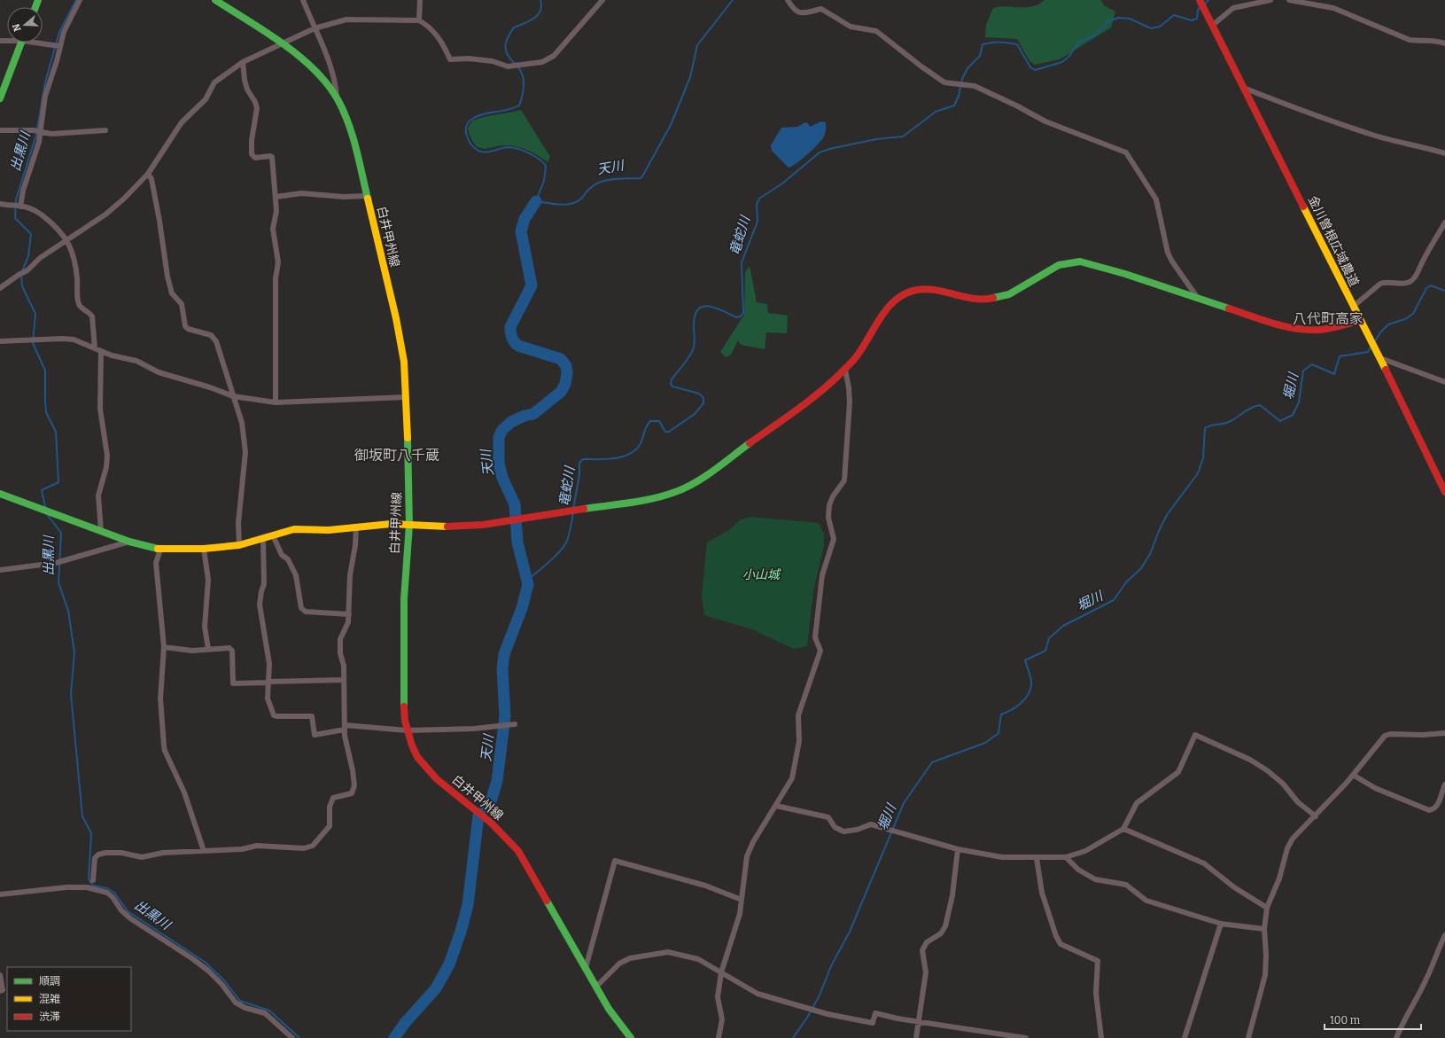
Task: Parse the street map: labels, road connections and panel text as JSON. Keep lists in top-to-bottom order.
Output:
{
  "streets": {
    "street": ["白井甲州線", "金川曽根広域農道"]
  },
  "districts": ["八代町高家", "御坂町八千蔵"],
  "water": [
    "出黒川",
    "天川",
    "竜蛇川",
    "堀川"
  ],
  "parks": ["小山城"],
  "legend": ["順調", "混雑", "渋滞"],
  "scale_bar": "100 m",
  "north": "left"
}
